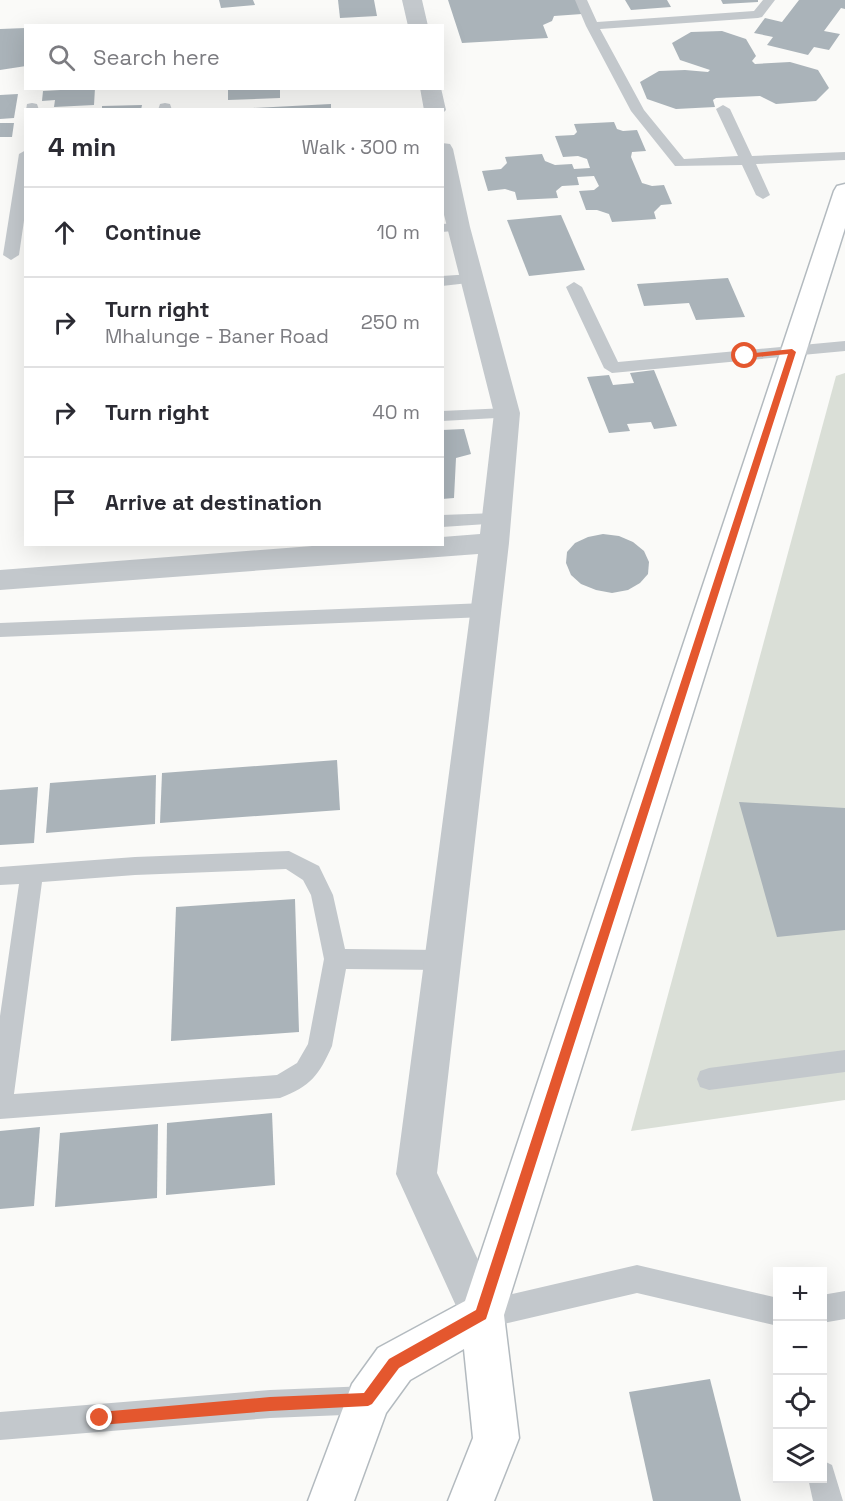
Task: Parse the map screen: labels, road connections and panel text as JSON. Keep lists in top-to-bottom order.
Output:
{
  "page": {
    "search": "Search here",
    "heading": ["4 min", "Walk · 300 m"],
    "list": [
      ["Continue", "10 m"],
      ["Turn right", "Mhalunge - Baner Road", "250 m"],
      ["Turn right", "40 m"],
      "Arrive at destination"
    ],
    "map_buttons": ["+", "−"]
  }
}
